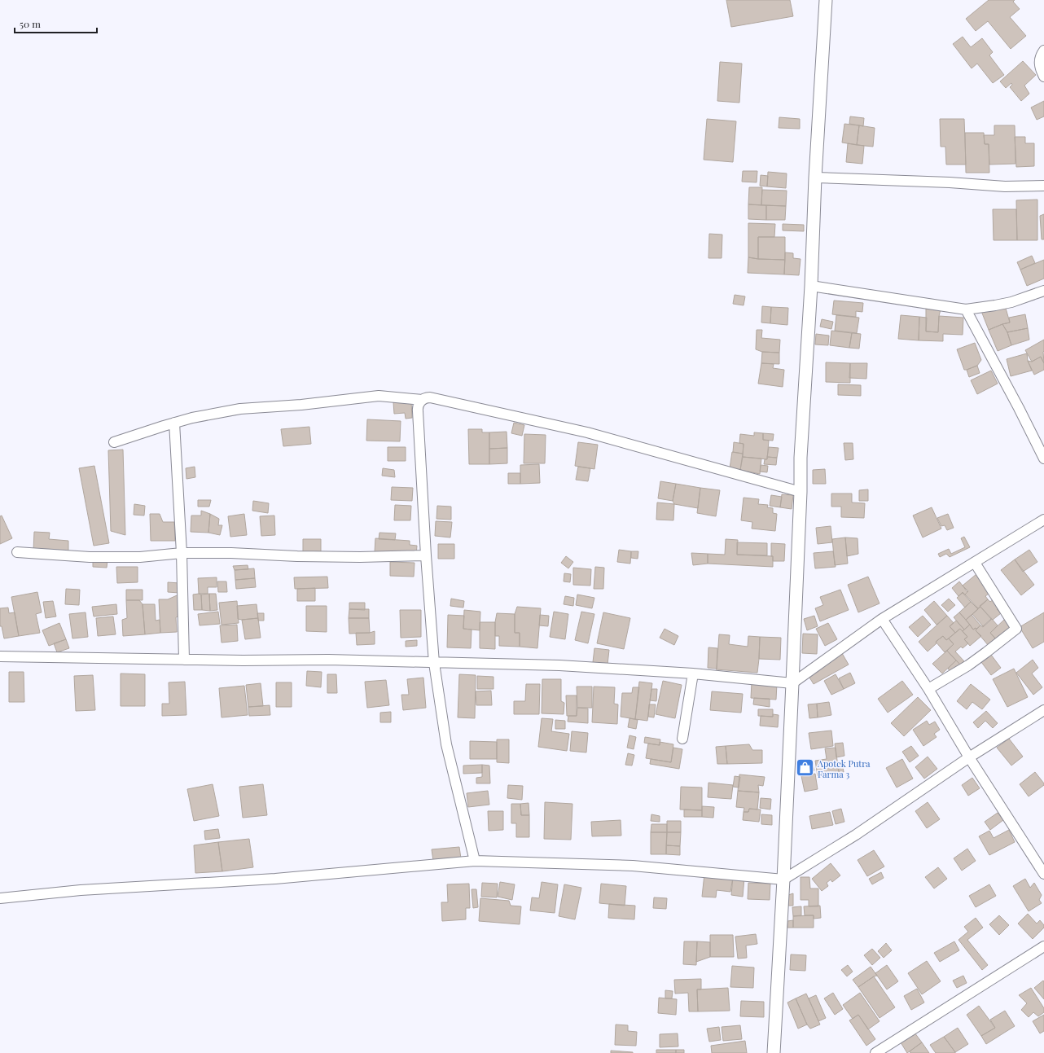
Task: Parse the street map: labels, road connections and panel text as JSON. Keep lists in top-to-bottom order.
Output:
{
  "places": {
    "shop": ["Apotek Putra Farma 3"]
  },
  "scale_bar": "50 m"
}
